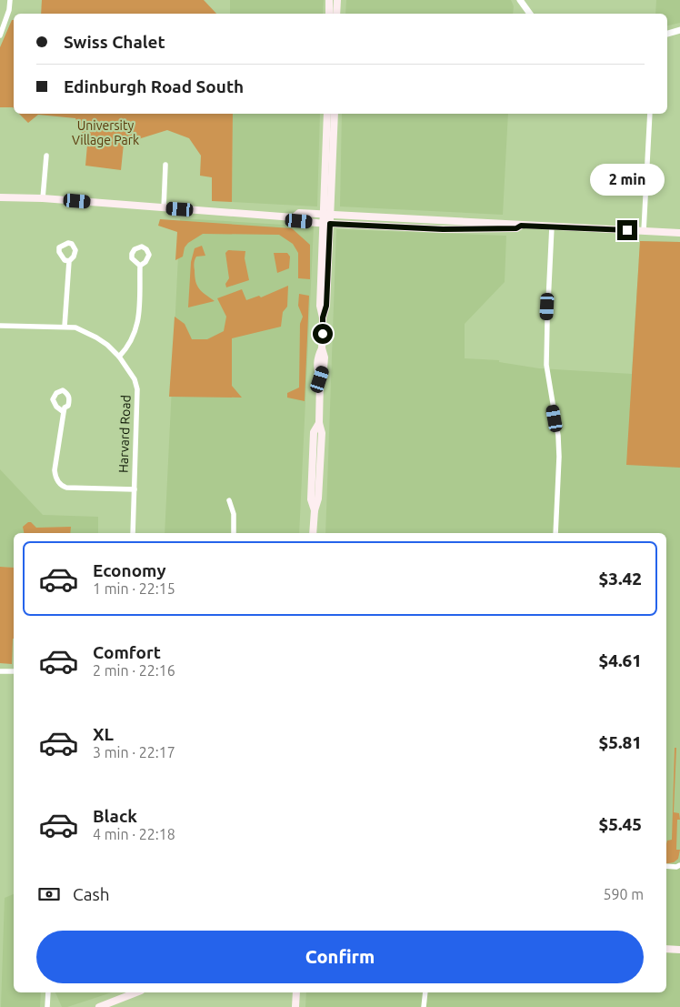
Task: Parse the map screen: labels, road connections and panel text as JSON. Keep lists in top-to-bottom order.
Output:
{
  "streets": {
    "street": ["Harvard Road"]
  },
  "parks": ["University Village Park"],
  "page": {
    "banner": ["Swiss Chalet", "Edinburgh Road South"],
    "bubble": "2 min",
    "list": [
      {
        "name": "Economy",
        "note": "1 min · 22:15",
        "value": "$3.42"
      },
      {
        "name": "Comfort",
        "note": "2 min · 22:16",
        "value": "$4.61"
      },
      {
        "name": "XL",
        "note": "3 min · 22:17",
        "value": "$5.81"
      },
      {
        "name": "Black",
        "note": "4 min · 22:18",
        "value": "$5.45"
      }
    ],
    "pay": ["Cash", "590 m"],
    "buttons": "Confirm"
  }
}
